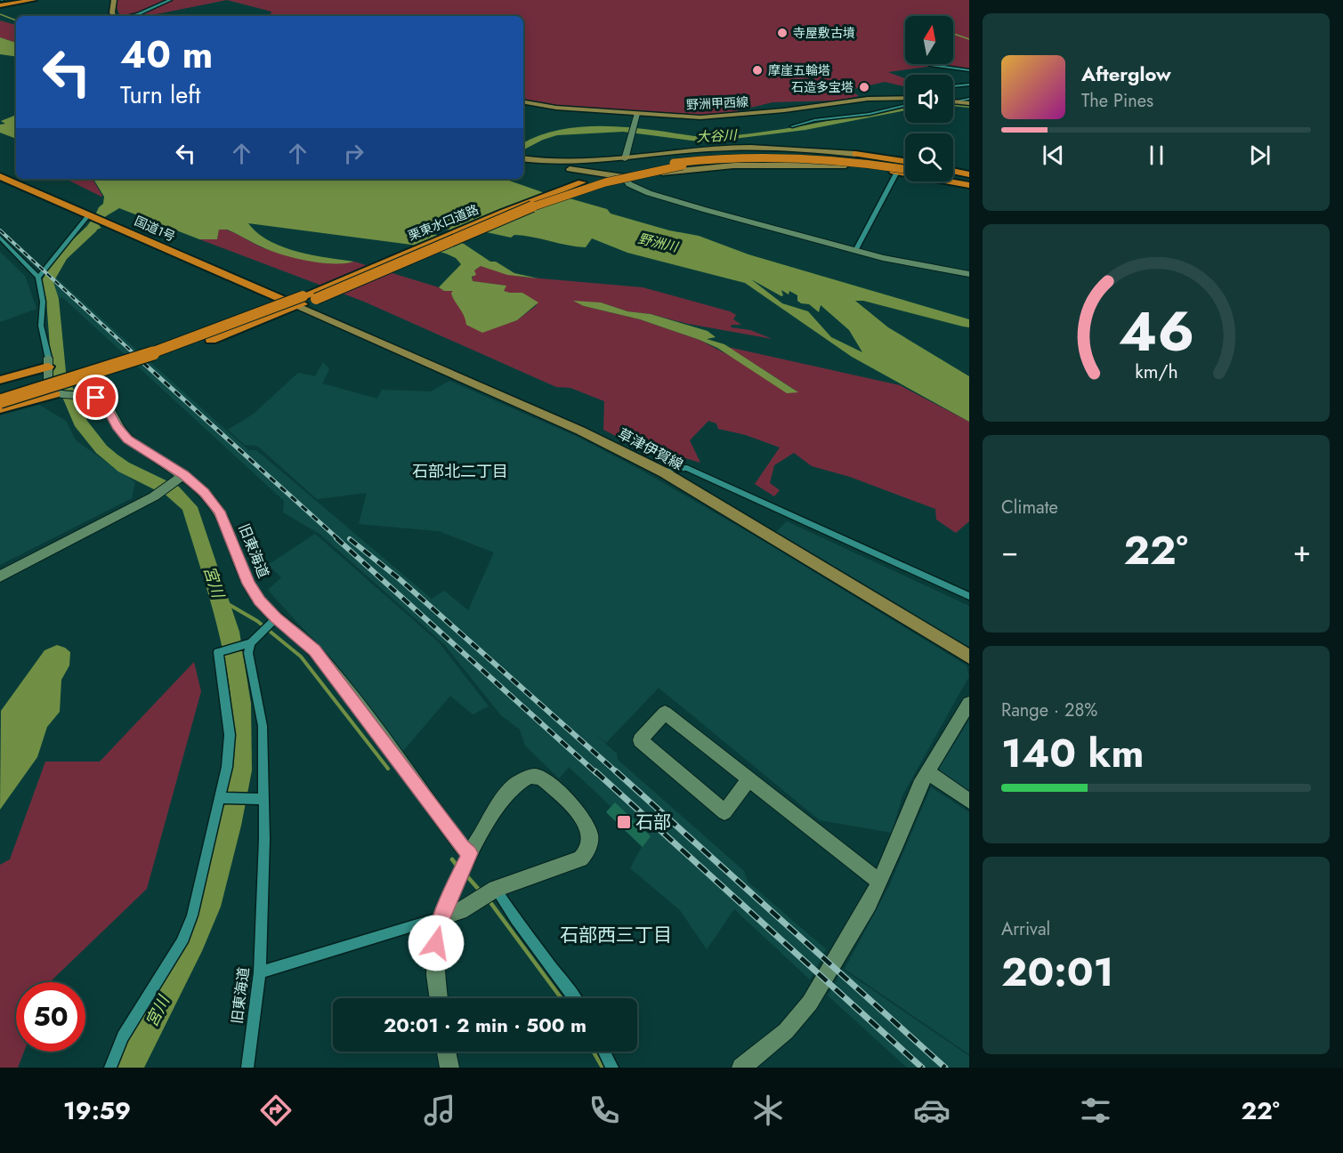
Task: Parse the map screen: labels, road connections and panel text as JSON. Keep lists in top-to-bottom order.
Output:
{
  "streets": {
    "highway": ["栗東水口道路", "国道1号"],
    "main road": ["野洲甲西線", "草津伊賀線"],
    "street": ["旧東海道"]
  },
  "crossings": [
    ["栗東水口道路", "国道1号"],
    ["栗東水口道路", "草津伊賀線"],
    ["国道1号", "草津伊賀線"]
  ],
  "districts": ["石部北二丁目", "石部西三丁目"],
  "water": ["大谷川", "野洲川", "宮川"],
  "places": {
    "other": ["寺屋敷古墳", "摩崖五輪塔", "石造多宝塔"],
    "transit": ["石部"]
  },
  "north": "top",
  "page": {
    "turn": ["40 m", "Turn left"],
    "song": ["Afterglow", "The Pines"],
    "tile": [
      "Climate",
      ["Range · 28%", "140 km"],
      ["Arrival", "20:01"]
    ],
    "heat": ["−", "22°", "+"],
    "limit": "50",
    "trip": "20:01 · 2 min · 500 m",
    "tabs": ["19:59", "22°"],
    "gauge": ["46", "km/h"]
  }
}
